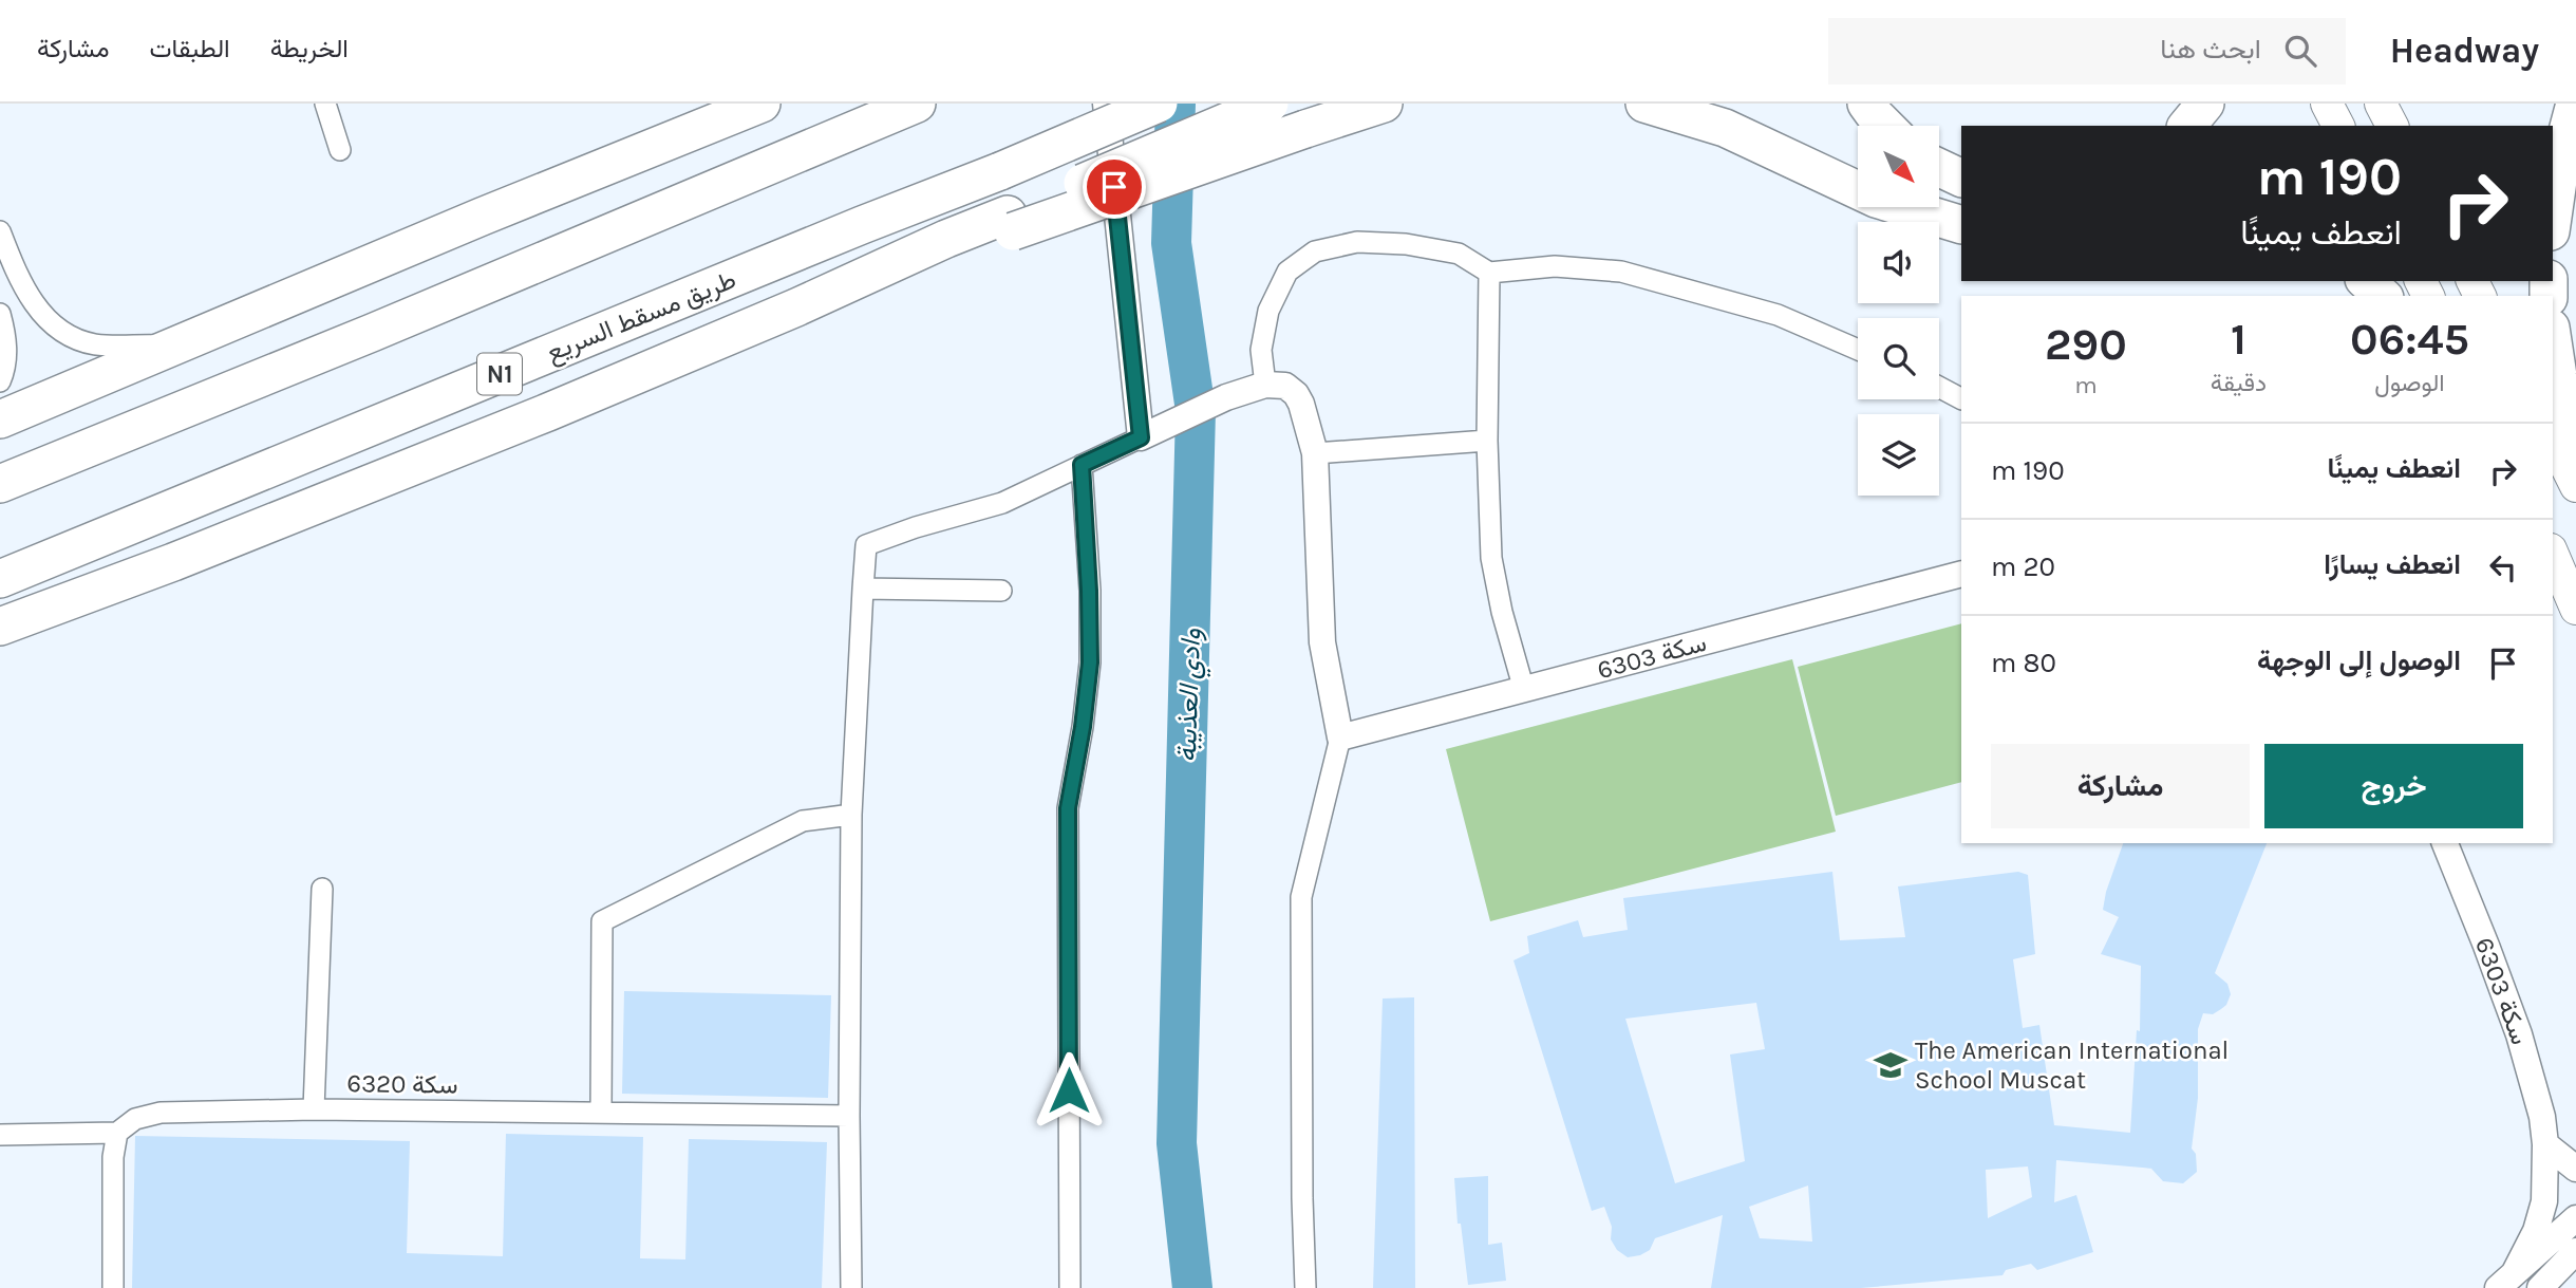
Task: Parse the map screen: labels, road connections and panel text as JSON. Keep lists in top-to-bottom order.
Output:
{
  "streets": {
    "highway": ["طريق مسقط السريع", "N1"],
    "street": ["سكة 6303", "سكة 6320"]
  },
  "water": ["وادي العذيبة"],
  "places": {
    "school or university": ["The American International School Muscat"]
  },
  "north": "bottom right",
  "page": {
    "header": "Headway",
    "search": "ابحث هنا",
    "nav": ["الخريطة", "الطبقات", "مشاركة"],
    "turn": ["190 m", "انعطف يمينًا"],
    "eta": [
      "06:45",
      "الوصول",
      "1",
      "دقيقة",
      "290",
      "m"
    ],
    "list": [
      {
        "name": "انعطف يمينًا",
        "value": "190 m"
      },
      {
        "name": "انعطف يسارًا",
        "value": "20 m"
      },
      {
        "name": "الوصول إلى الوجهة",
        "value": "80 m"
      }
    ],
    "buttons": ["خروج", "مشاركة"]
  }
}
